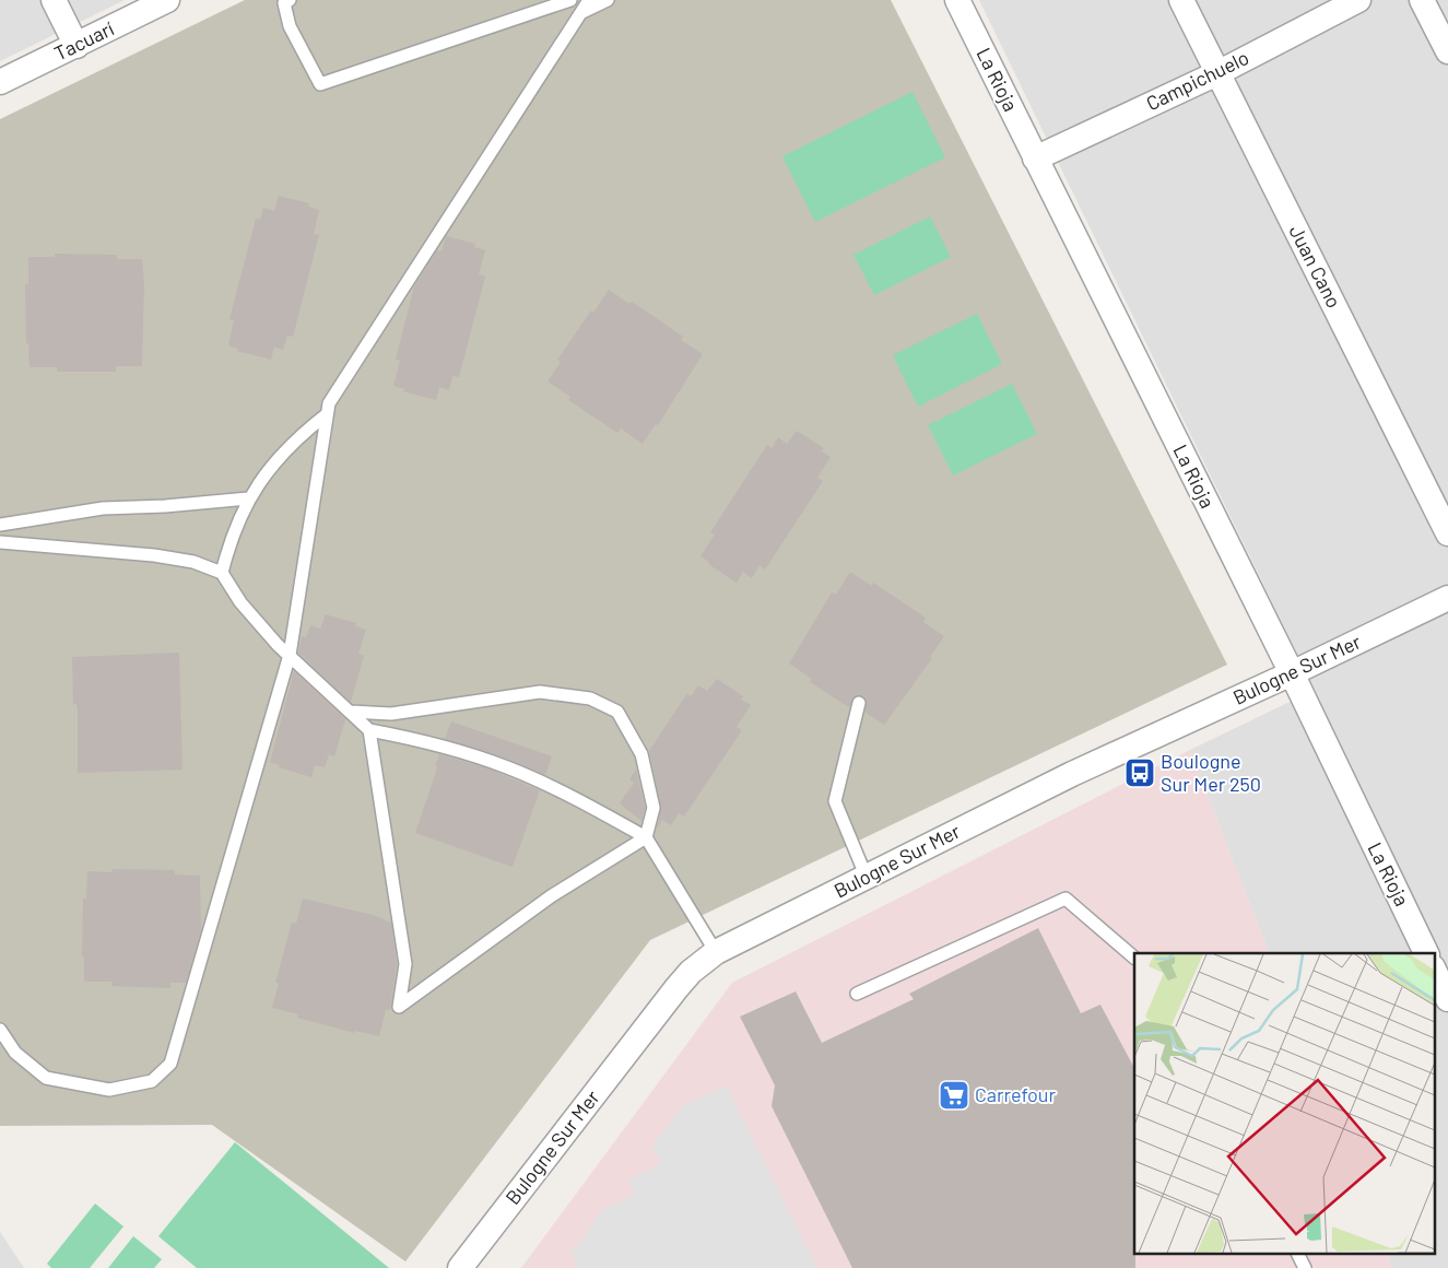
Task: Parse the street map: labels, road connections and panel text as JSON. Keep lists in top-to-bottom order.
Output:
{
  "streets": {
    "street": [
      "Tacuarí",
      "La Rioja",
      "Campichuelo",
      "Juan Cano",
      "Bulogne Sur Mer"
    ]
  },
  "crossings": [
    ["La Rioja", "Campichuelo"],
    ["La Rioja", "Bulogne Sur Mer"],
    ["Campichuelo", "Juan Cano"]
  ],
  "places": {
    "bus stop": ["Boulogne Sur Mer 250"],
    "supermarket": ["Carrefour"]
  }
}
